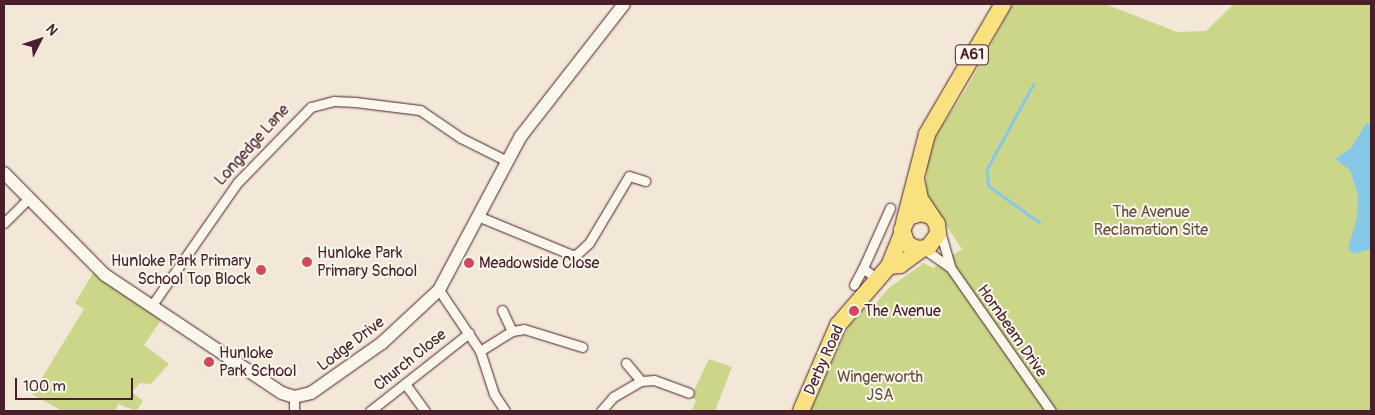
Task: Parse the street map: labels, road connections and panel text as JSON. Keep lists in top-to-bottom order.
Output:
{
  "streets": {
    "highway": ["A61", "Derby Road"],
    "street": [
      "Longedge Lane",
      "Hornbeam Drive",
      "Lodge Drive",
      "Church Close"
    ]
  },
  "crossings": [
    ["Longedge Lane", "Lodge Drive"],
    ["Hornbeam Drive", "Derby Road"]
  ],
  "parks": ["The Avenue Reclamation Site", "Wingerworth JSA"],
  "places": [
    "Hunloke Park Primary School",
    "Meadowside Close",
    "Hunloke Park Primary School Top Block",
    "The Avenue",
    "Hunloke Park School"
  ],
  "scale_bar": "100 m",
  "north": "top right"
}
